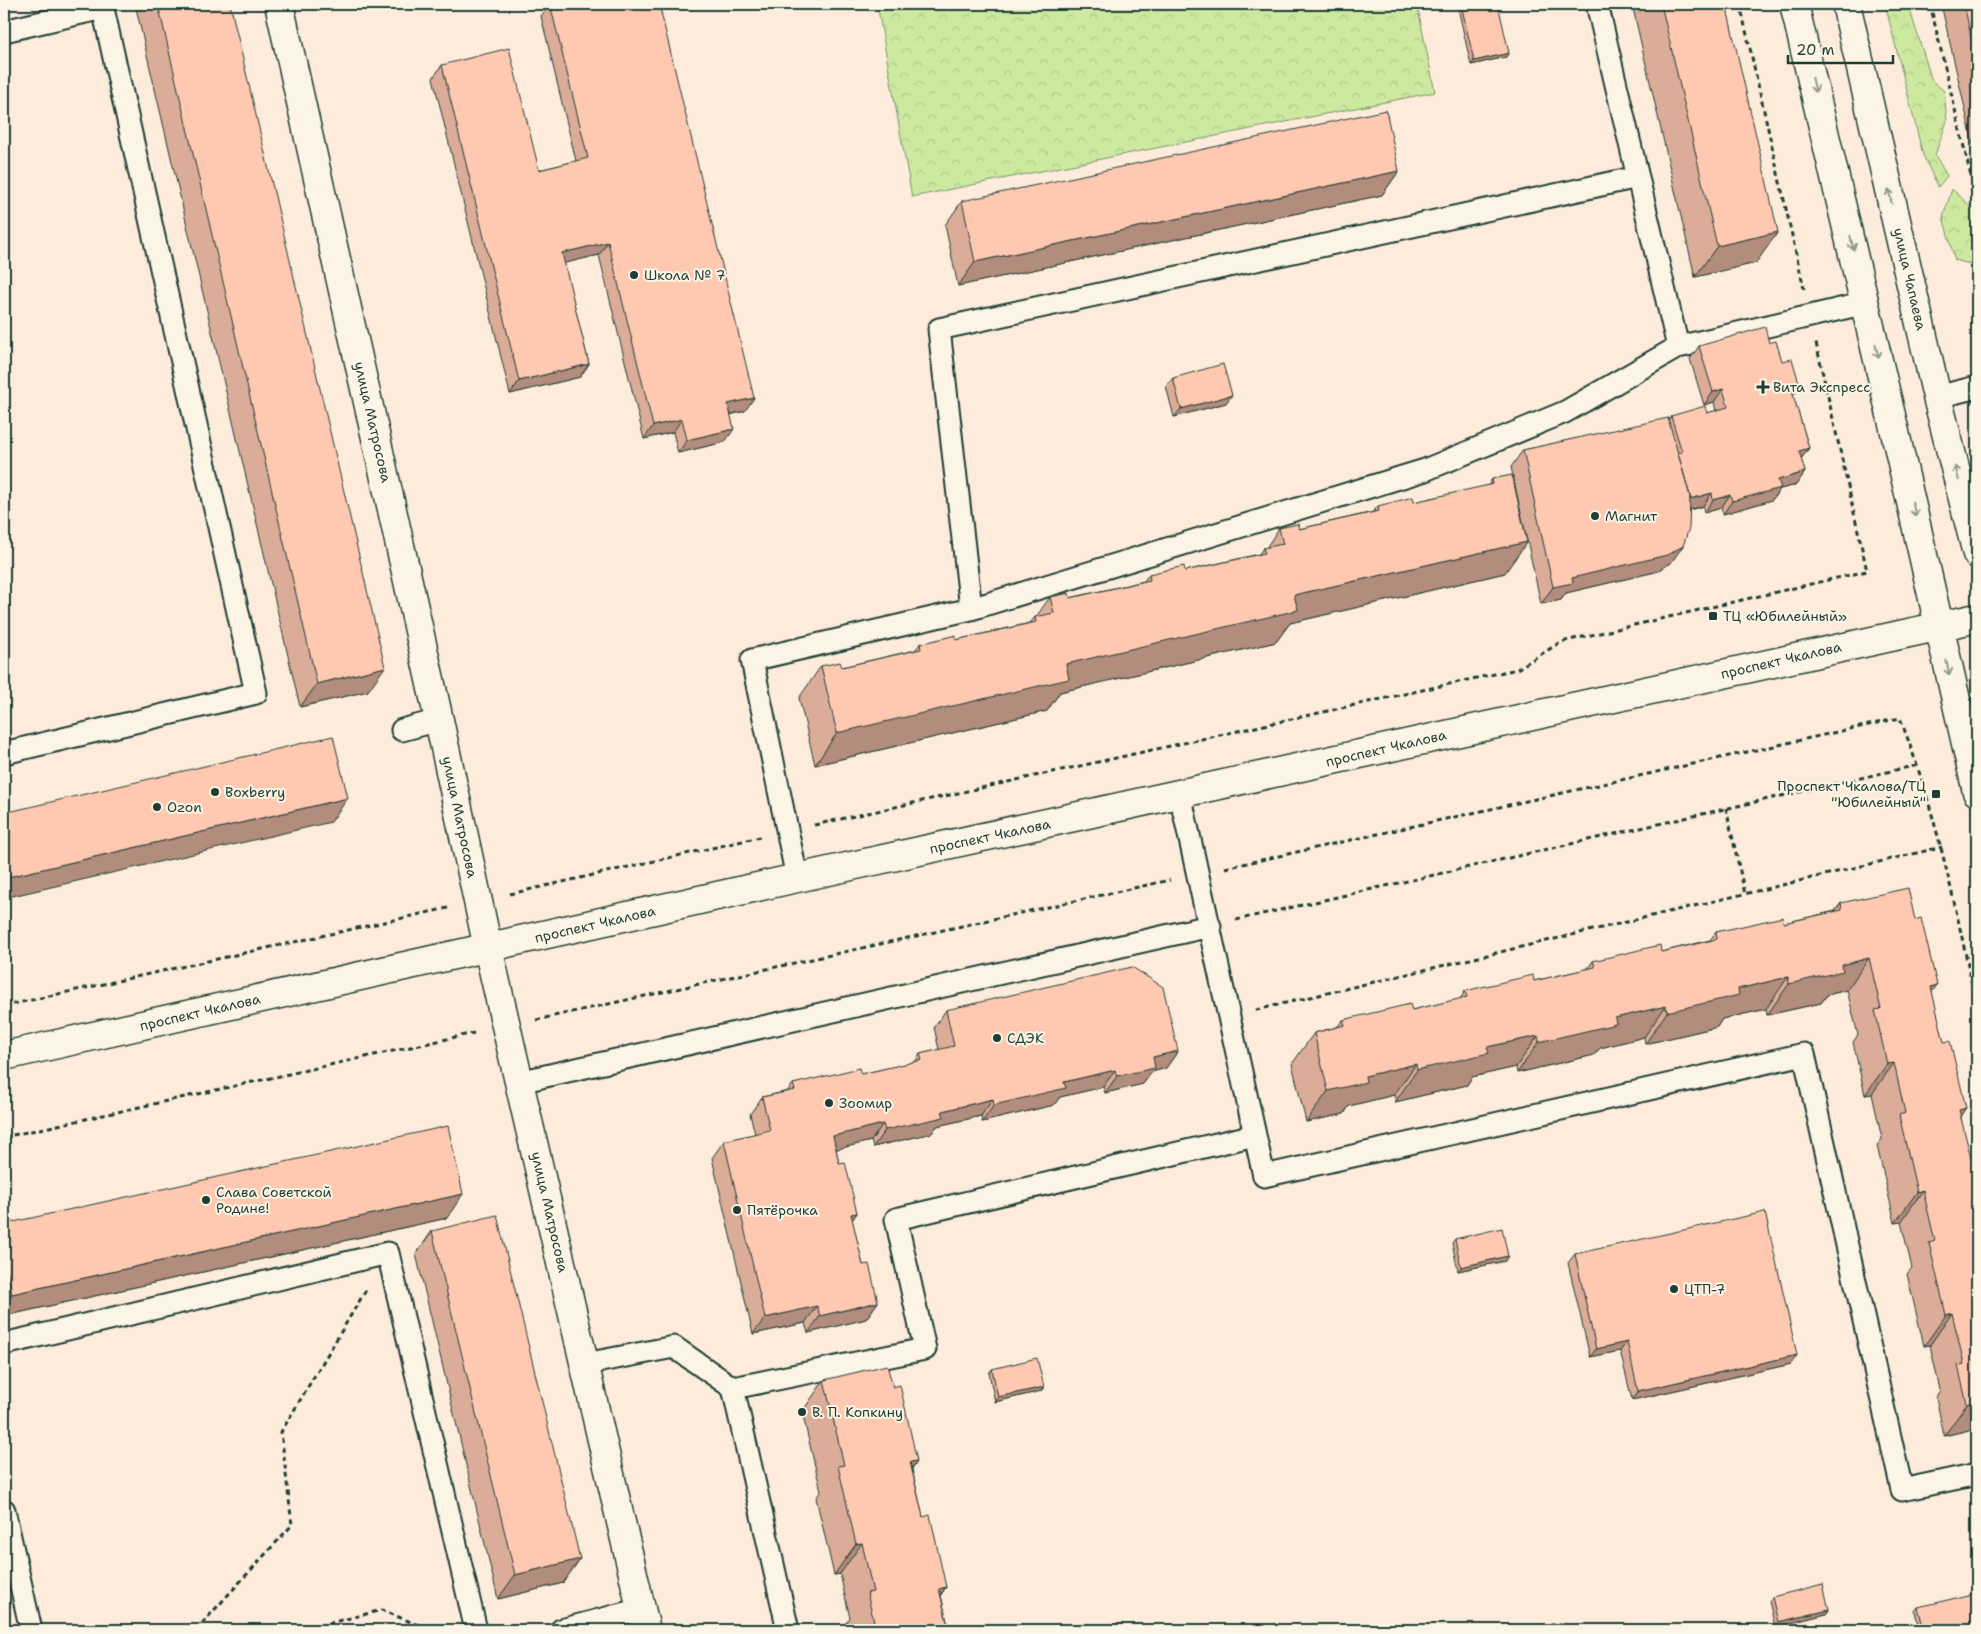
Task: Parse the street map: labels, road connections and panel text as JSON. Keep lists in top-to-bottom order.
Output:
{
  "streets": {
    "street": ["улица Чапаева", "улица Матросова", "проспект Чкалова"]
  },
  "crossings": [
    ["улица Матросова", "проспект Чкалова"]
  ],
  "places": {
    "other": [
      "Школа № 7",
      "Магнит",
      "Boxberry",
      "Ozon",
      "СДЭК",
      "Зоомир",
      "Слава Советской Родине!",
      "Пятёрочка",
      "ЦТП-7",
      "В. П. Копкину"
    ],
    "health": ["Вита Экспресс"],
    "transit": ["ТЦ «Юбилейный»", "Проспект Чкалова/ТЦ \"Юбилейный\""]
  },
  "scale_bar": "20 m"
}
